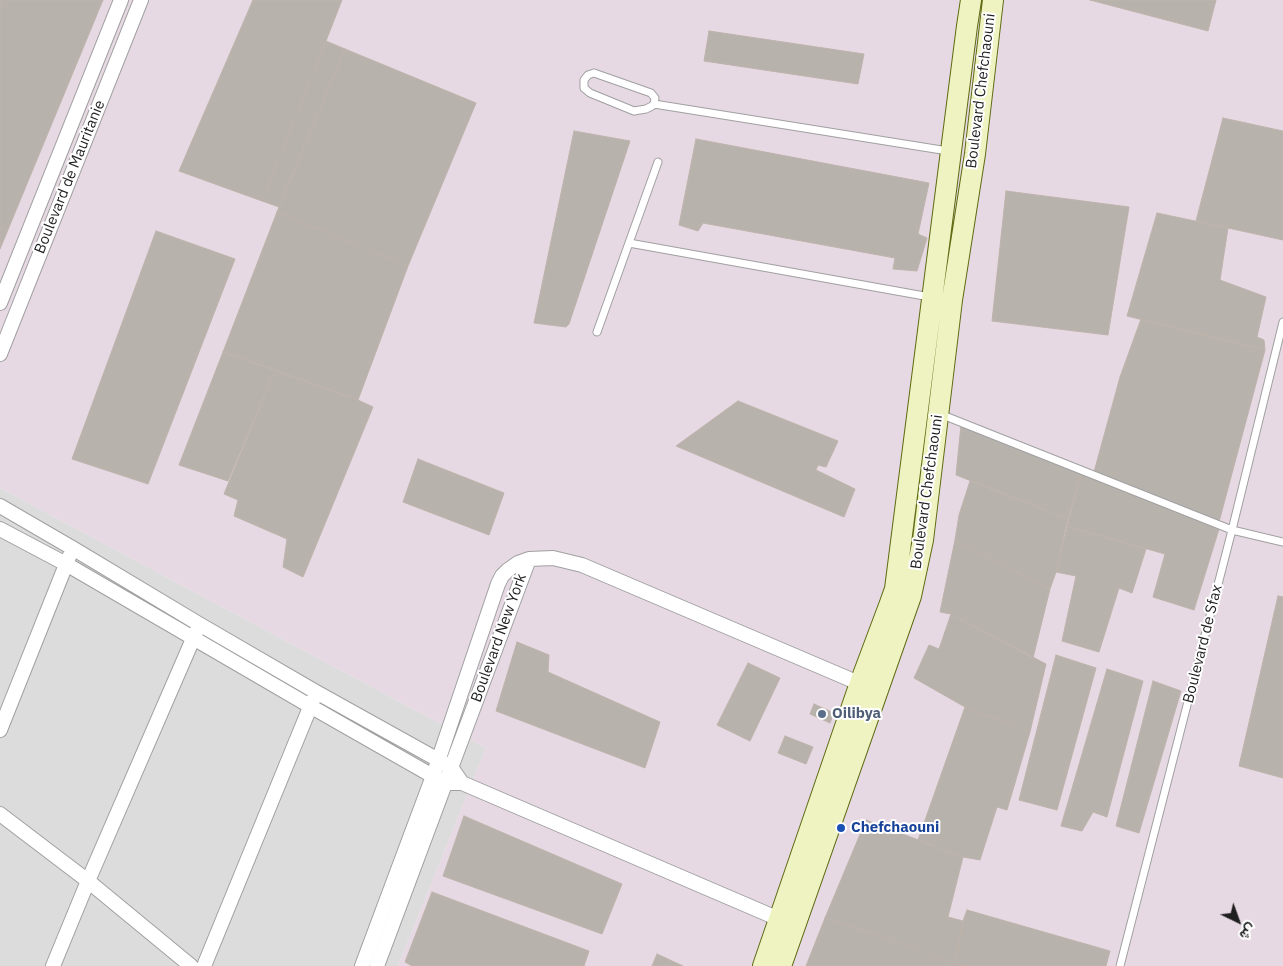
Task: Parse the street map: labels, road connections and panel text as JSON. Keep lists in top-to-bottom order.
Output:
{
  "streets": {
    "street": ["Boulevard Chefchaouni", "Boulevard de Mauritanie", "Boulevard New York"],
    "lane": ["Boulevard de Sfax"]
  },
  "places": ["Oilibya", "Chefchaouni"],
  "north": "bottom right"
}
